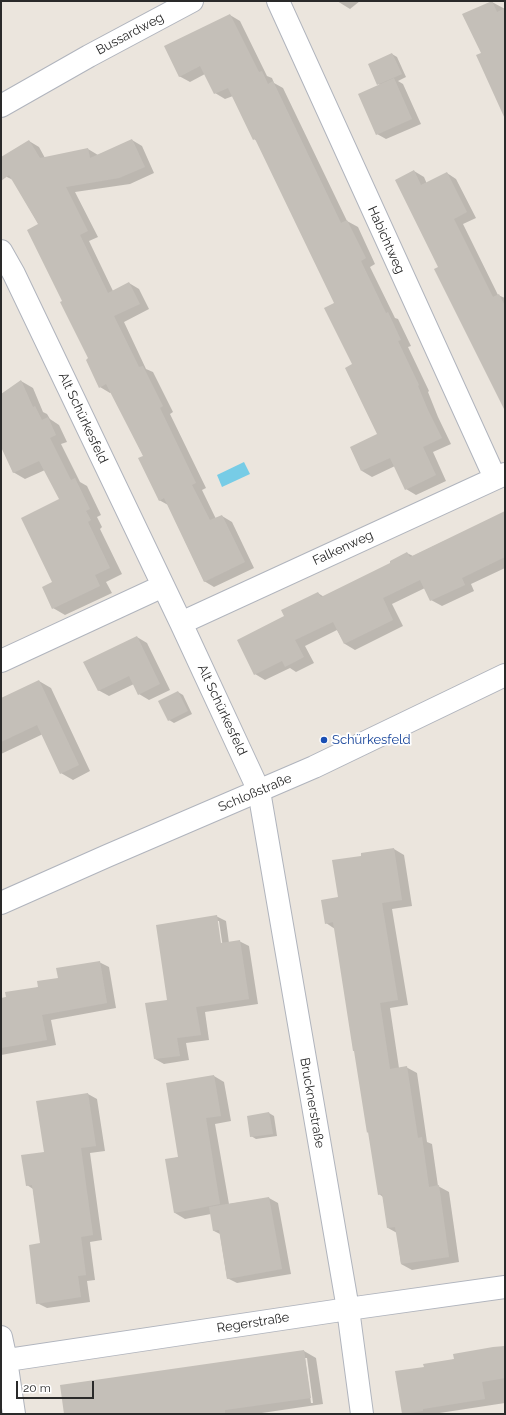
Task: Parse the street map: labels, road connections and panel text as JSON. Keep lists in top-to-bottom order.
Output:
{
  "streets": {
    "street": [
      "Bussardweg",
      "Habichtweg",
      "Alt Schürkesfeld",
      "Falkenweg",
      "Schloßstraße",
      "Brucknerstraße",
      "Regerstraße"
    ]
  },
  "crossings": [
    ["Habichtweg", "Falkenweg"],
    ["Alt Schürkesfeld", "Falkenweg"],
    ["Alt Schürkesfeld", "Schloßstraße"],
    ["Alt Schürkesfeld", "Brucknerstraße"],
    ["Schloßstraße", "Brucknerstraße"],
    ["Brucknerstraße", "Regerstraße"]
  ],
  "places": ["Schürkesfeld"],
  "scale_bar": "20 m"
}
